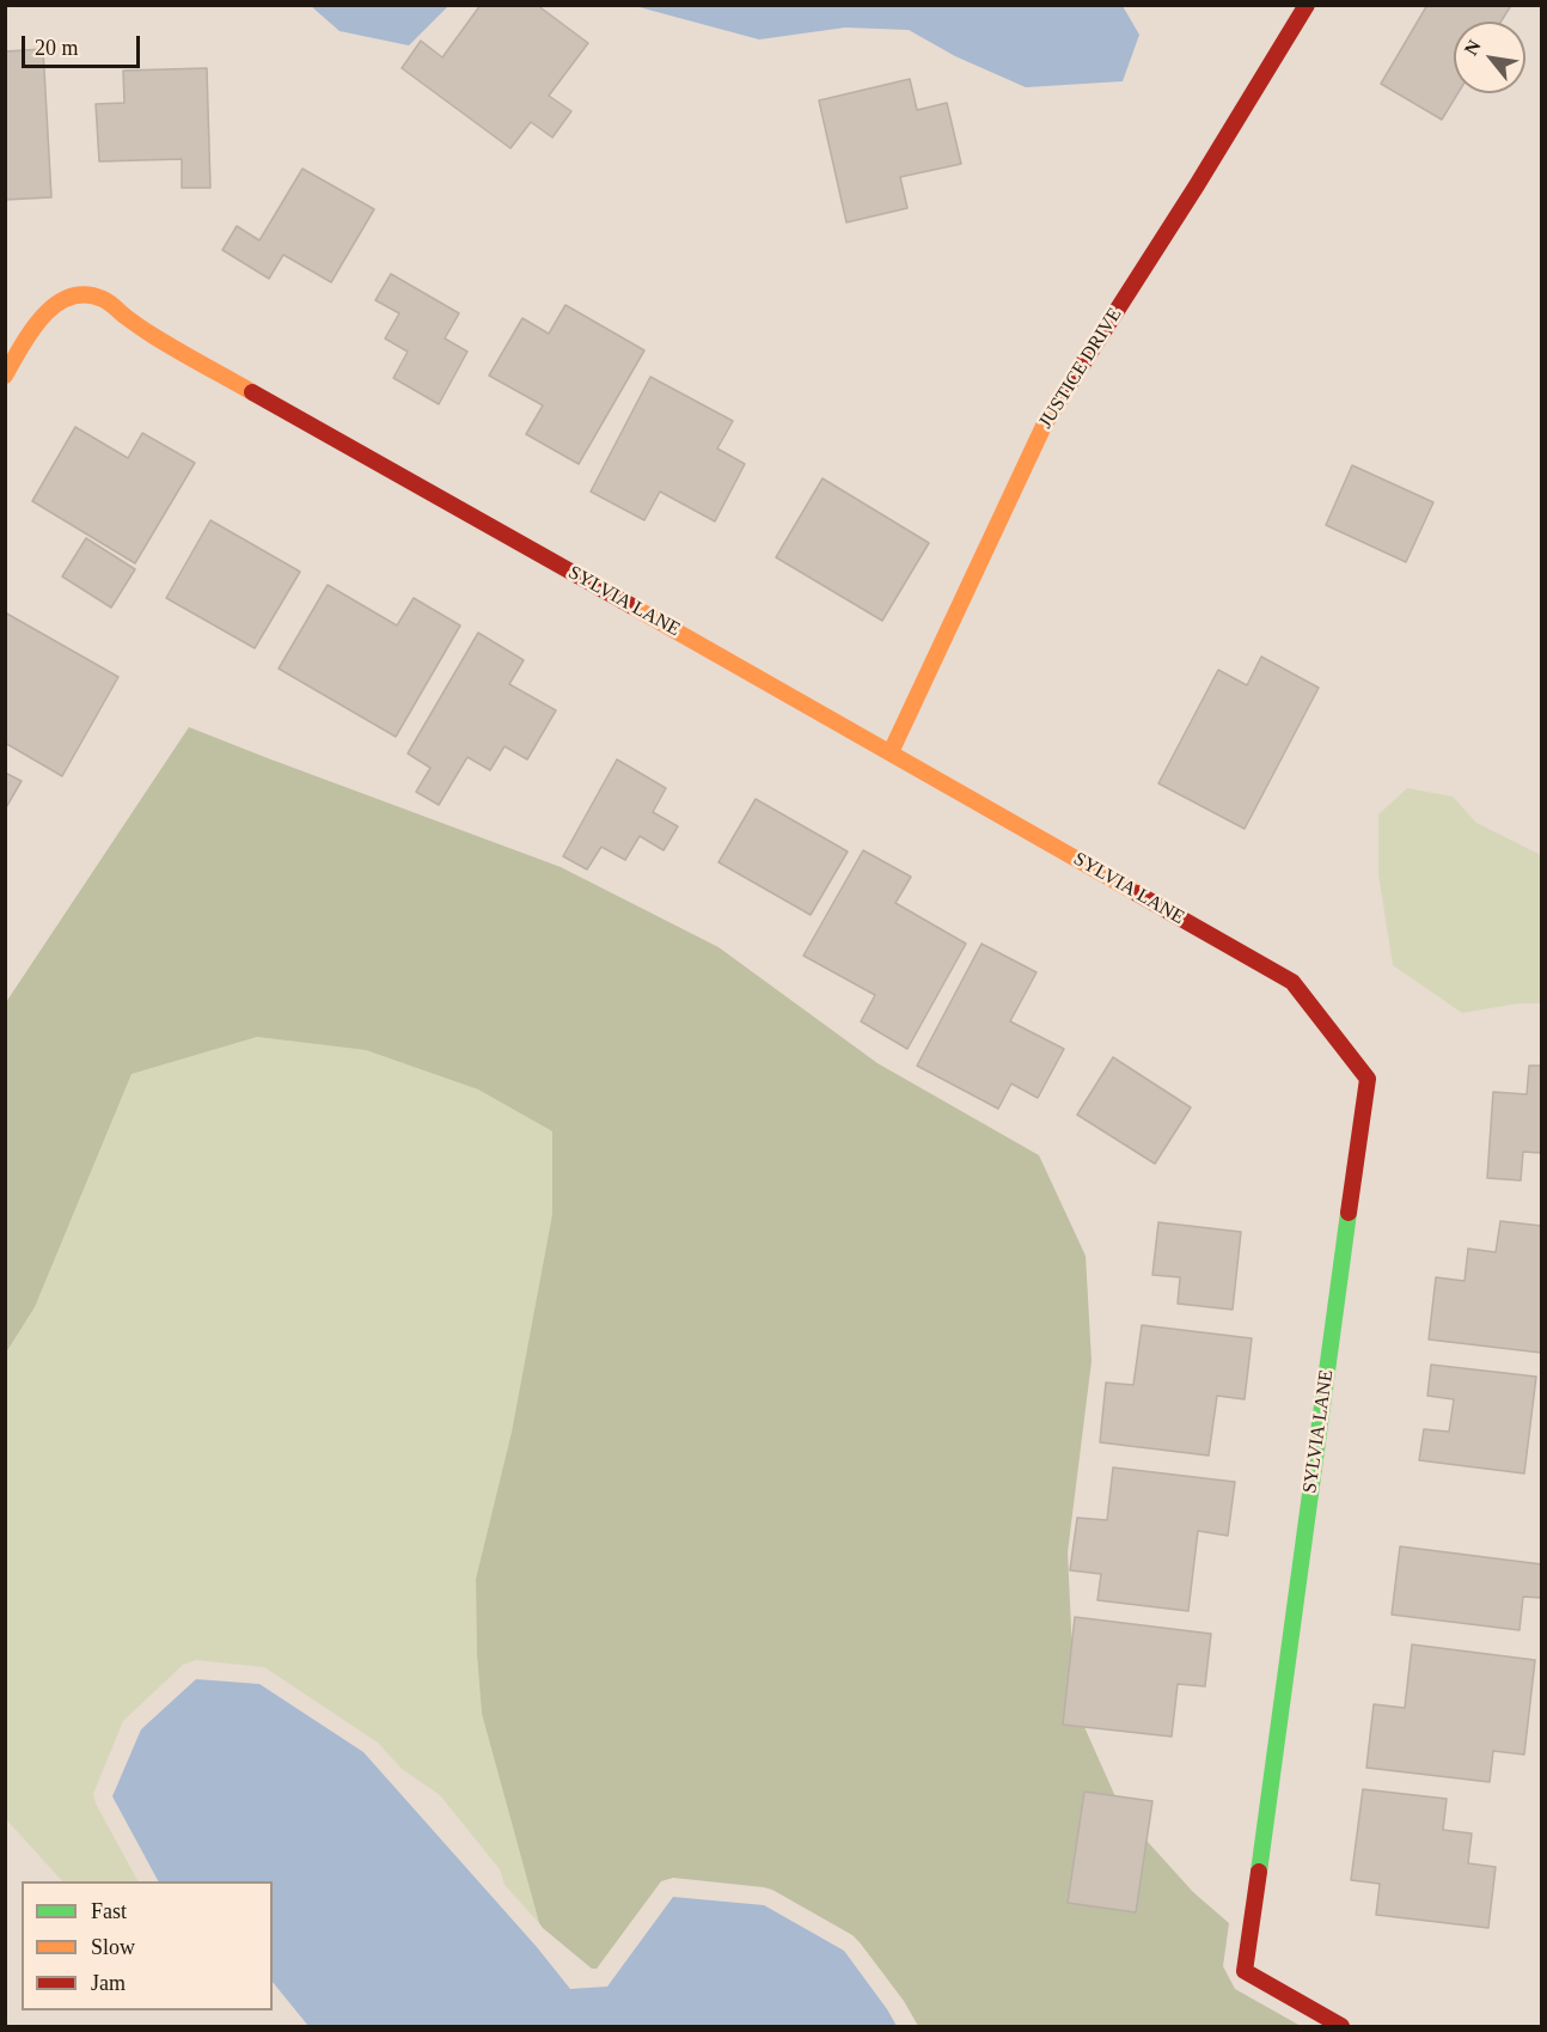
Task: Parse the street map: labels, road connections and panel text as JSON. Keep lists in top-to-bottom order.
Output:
{
  "streets": {
    "street": ["JUSTICE DRIVE", "SYLVIA LANE"]
  },
  "crossings": [
    ["JUSTICE DRIVE", "SYLVIA LANE"]
  ],
  "legend": ["Fast", "Slow", "Jam"],
  "scale_bar": "20 m",
  "north": "top left"
}
